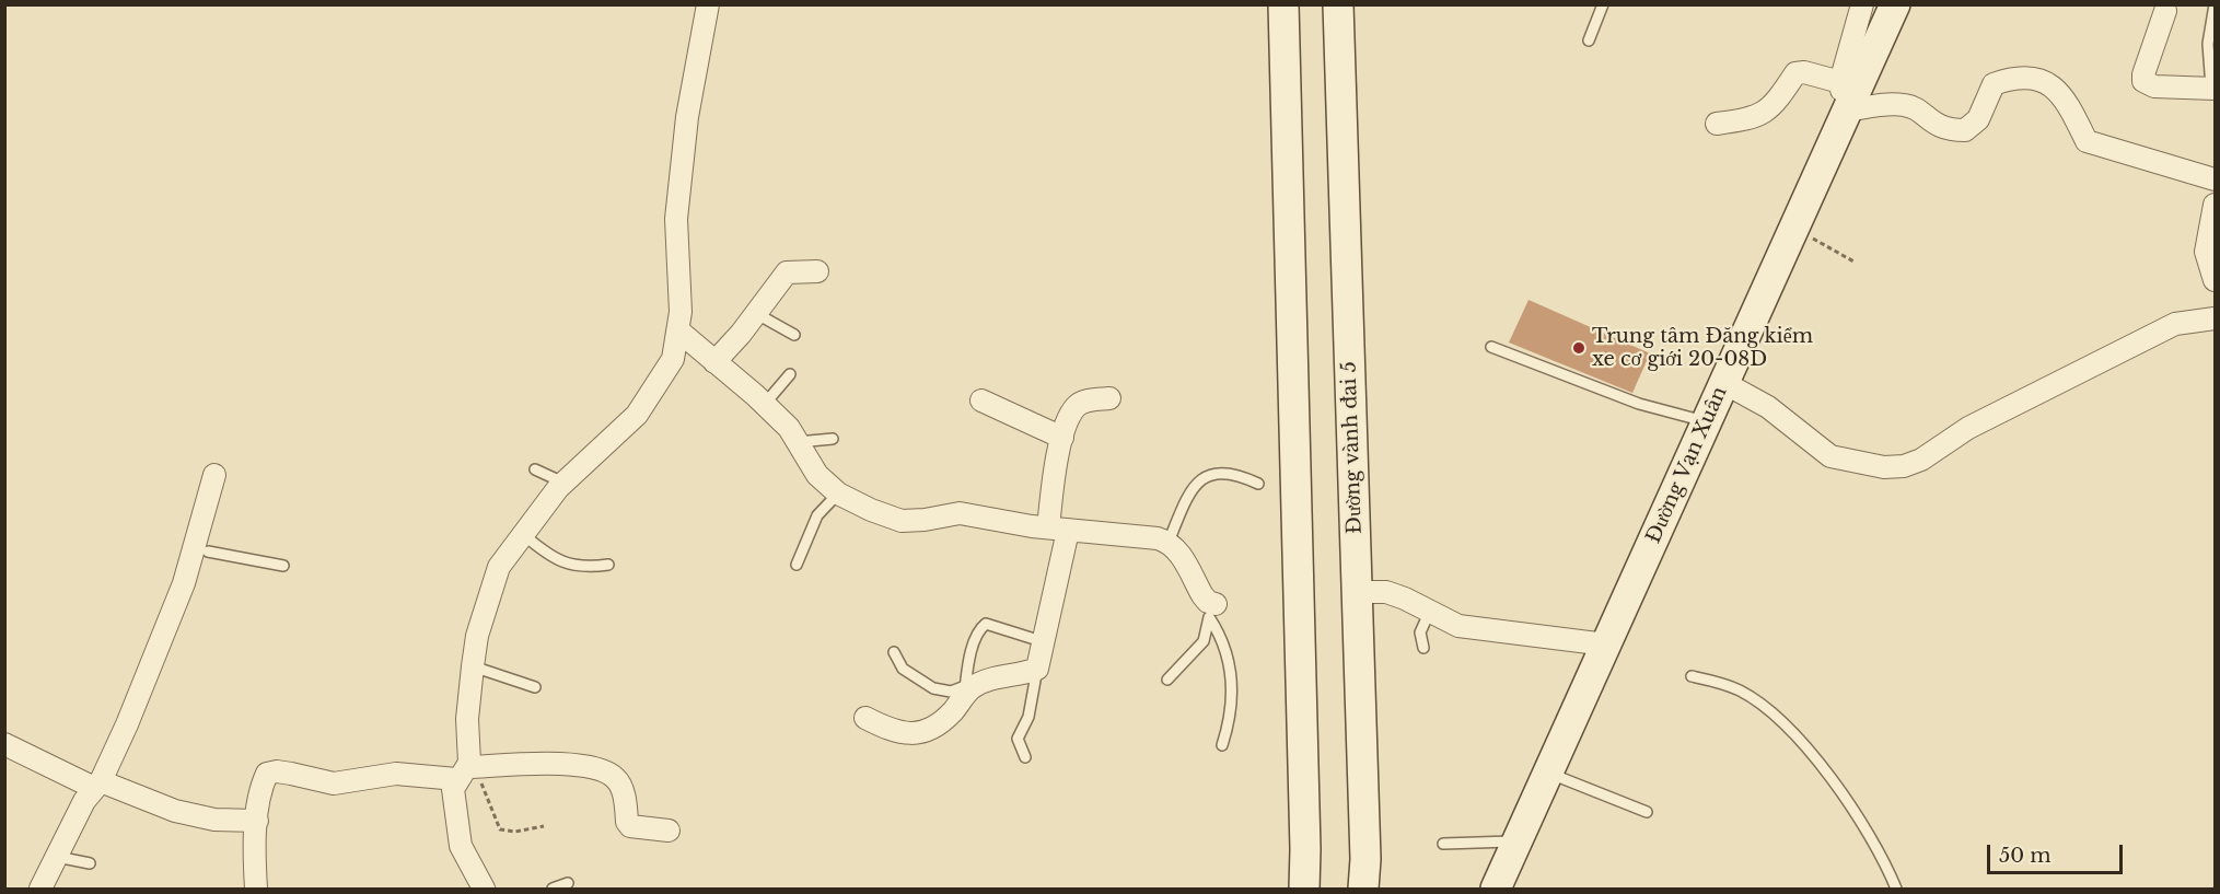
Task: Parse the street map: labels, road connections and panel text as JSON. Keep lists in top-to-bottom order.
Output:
{
  "streets": {
    "main road": ["Đường vành đai 5", "Đường Vạn Xuân"]
  },
  "places": ["Trung tâm Đăng kiểm xe cơ giới 20-08D"],
  "scale_bar": "50 m"
}
